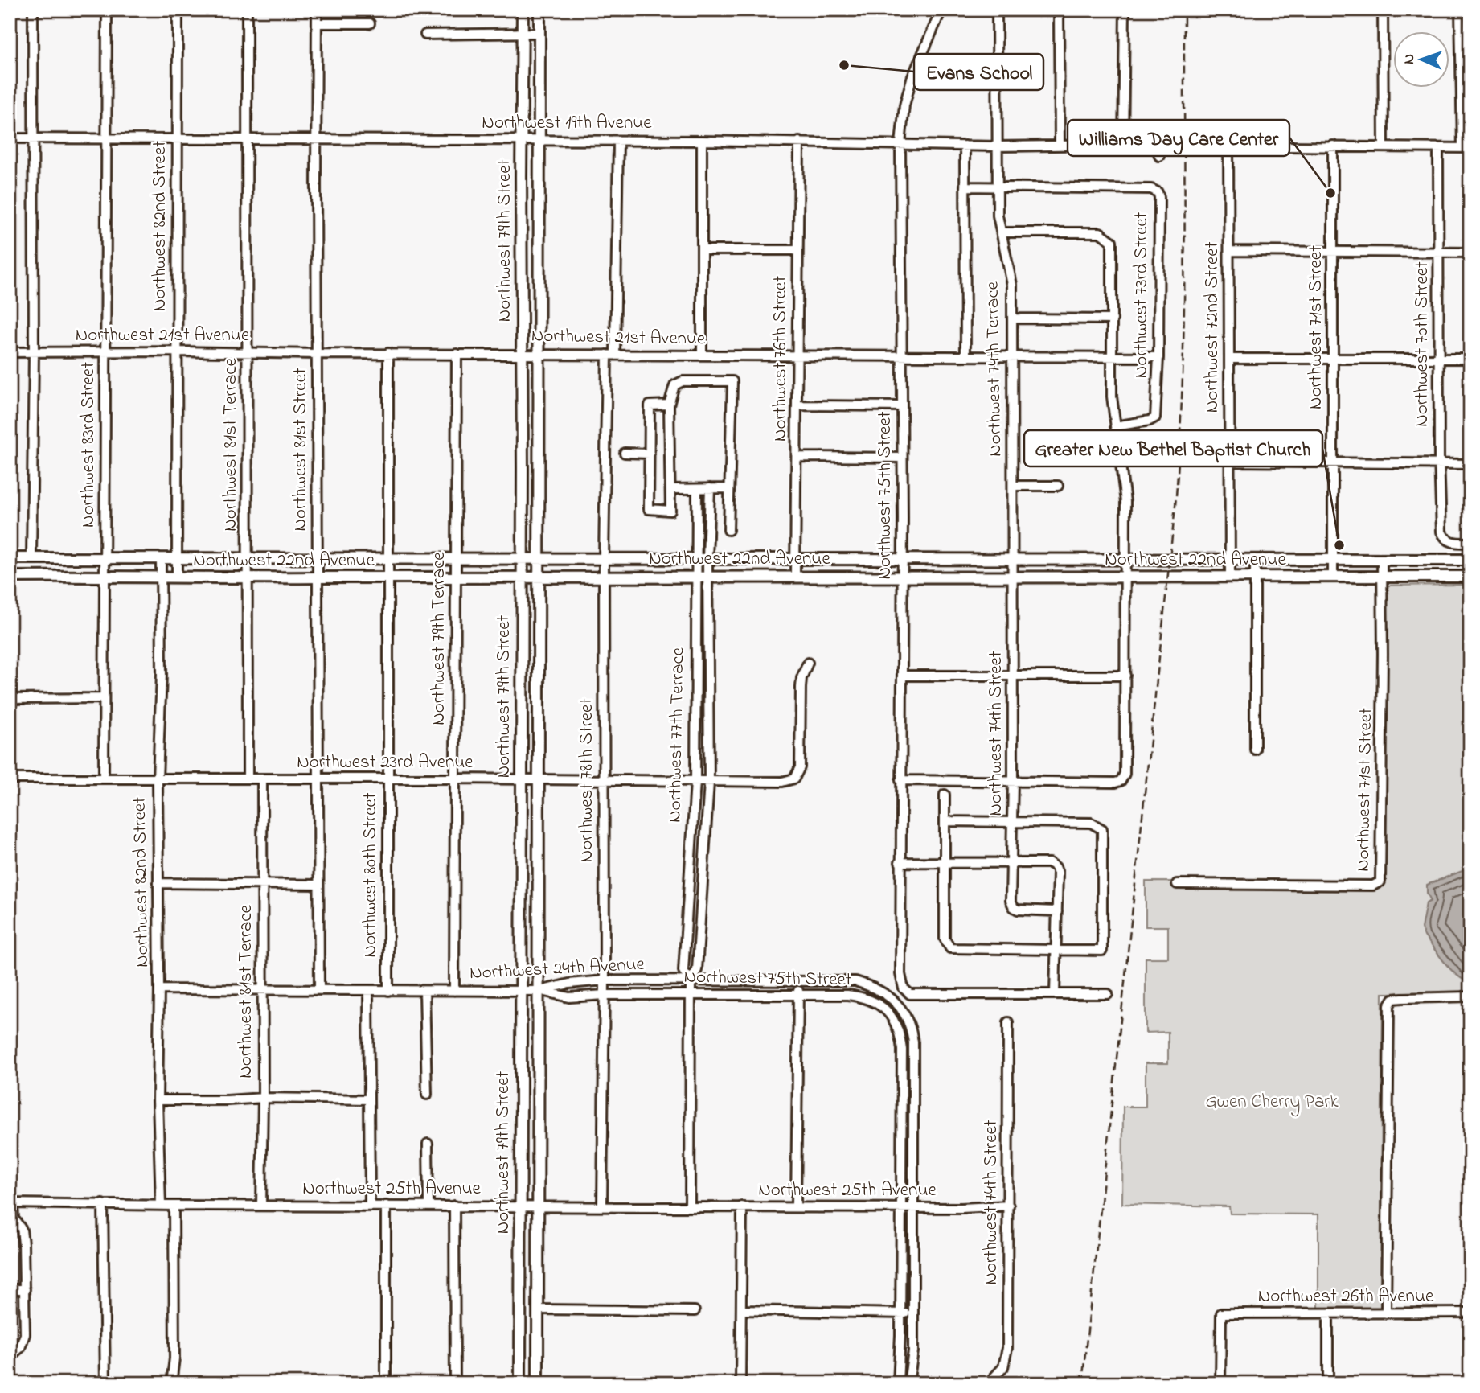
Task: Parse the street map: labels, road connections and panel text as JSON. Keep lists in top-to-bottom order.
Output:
{
  "streets": {
    "main road": ["Northwest 79th Street", "Northwest 22nd Avenue"],
    "street": [
      "Northwest 19th Avenue",
      "Northwest 82nd Street",
      "Northwest 73rd Street",
      "Northwest 72nd Street",
      "Northwest 71st Street",
      "Northwest 21st Avenue",
      "Northwest 70th Street",
      "Northwest 76th Street",
      "Northwest 74th Terrace",
      "Northwest 83rd Street",
      "Northwest 81st Terrace",
      "Northwest 81st Street",
      "Northwest 75th Street",
      "Northwest 79th Terrace",
      "Northwest 74th Street",
      "Northwest 77th Terrace",
      "Northwest 23rd Avenue",
      "Northwest 78th Street",
      "Northwest 80th Street",
      "Northwest 24th Avenue",
      "Northwest 25th Avenue",
      "Northwest 26th Avenue"
    ]
  },
  "crossings": [
    ["Northwest 19th Avenue", "Northwest 82nd Street"],
    ["Northwest 19th Avenue", "Northwest 79th Street"],
    ["Northwest 19th Avenue", "Northwest 76th Street"],
    ["Northwest 19th Avenue", "Northwest 74th Terrace"],
    ["Northwest 19th Avenue", "Northwest 83rd Street"],
    ["Northwest 19th Avenue", "Northwest 81st Terrace"],
    ["Northwest 19th Avenue", "Northwest 81st Street"],
    ["Northwest 19th Avenue", "Northwest 75th Street"],
    ["Northwest 19th Avenue", "Northwest 78th Street"],
    ["Northwest 82nd Street", "Northwest 21st Avenue"],
    ["Northwest 82nd Street", "Northwest 22nd Avenue"],
    ["Northwest 82nd Street", "Northwest 23rd Avenue"],
    ["Northwest 82nd Street", "Northwest 24th Avenue"],
    ["Northwest 82nd Street", "Northwest 25th Avenue"],
    ["Northwest 79th Street", "Northwest 21st Avenue"],
    ["Northwest 79th Street", "Northwest 75th Street"],
    ["Northwest 79th Street", "Northwest 22nd Avenue"],
    ["Northwest 79th Street", "Northwest 23rd Avenue"],
    ["Northwest 79th Street", "Northwest 24th Avenue"],
    ["Northwest 79th Street", "Northwest 25th Avenue"],
    ["Northwest 73rd Street", "Northwest 21st Avenue"],
    ["Northwest 73rd Street", "Northwest 74th Terrace"],
    ["Northwest 73rd Street", "Northwest 22nd Avenue"],
    ["Northwest 73rd Street", "Northwest 74th Street"],
    ["Northwest 72nd Street", "Northwest 22nd Avenue"],
    ["Northwest 71st Street", "Northwest 22nd Avenue"],
    ["Northwest 21st Avenue", "Northwest 76th Street"],
    ["Northwest 21st Avenue", "Northwest 74th Terrace"],
    ["Northwest 21st Avenue", "Northwest 83rd Street"],
    ["Northwest 21st Avenue", "Northwest 81st Terrace"],
    ["Northwest 21st Avenue", "Northwest 81st Street"],
    ["Northwest 21st Avenue", "Northwest 75th Street"],
    ["Northwest 21st Avenue", "Northwest 79th Terrace"],
    ["Northwest 21st Avenue", "Northwest 78th Street"],
    ["Northwest 21st Avenue", "Northwest 80th Street"],
    ["Northwest 76th Street", "Northwest 22nd Avenue"],
    ["Northwest 74th Terrace", "Northwest 22nd Avenue"],
    ["Northwest 74th Terrace", "Northwest 74th Street"],
    ["Northwest 83rd Street", "Northwest 22nd Avenue"],
    ["Northwest 83rd Street", "Northwest 23rd Avenue"],
    ["Northwest 81st Terrace", "Northwest 22nd Avenue"],
    ["Northwest 81st Terrace", "Northwest 23rd Avenue"],
    ["Northwest 81st Terrace", "Northwest 24th Avenue"],
    ["Northwest 81st Terrace", "Northwest 25th Avenue"],
    ["Northwest 81st Street", "Northwest 22nd Avenue"],
    ["Northwest 81st Street", "Northwest 23rd Avenue"],
    ["Northwest 81st Street", "Northwest 24th Avenue"],
    ["Northwest 75th Street", "Northwest 22nd Avenue"],
    ["Northwest 75th Street", "Northwest 77th Terrace"],
    ["Northwest 75th Street", "Northwest 78th Street"],
    ["Northwest 75th Street", "Northwest 24th Avenue"],
    ["Northwest 75th Street", "Northwest 25th Avenue"],
    ["Northwest 22nd Avenue", "Northwest 79th Terrace"],
    ["Northwest 22nd Avenue", "Northwest 74th Street"],
    ["Northwest 22nd Avenue", "Northwest 77th Terrace"],
    ["Northwest 22nd Avenue", "Northwest 78th Street"],
    ["Northwest 22nd Avenue", "Northwest 80th Street"],
    ["Northwest 79th Terrace", "Northwest 23rd Avenue"],
    ["Northwest 79th Terrace", "Northwest 24th Avenue"],
    ["Northwest 74th Street", "Northwest 25th Avenue"],
    ["Northwest 77th Terrace", "Northwest 23rd Avenue"],
    ["Northwest 77th Terrace", "Northwest 24th Avenue"],
    ["Northwest 77th Terrace", "Northwest 25th Avenue"],
    ["Northwest 23rd Avenue", "Northwest 78th Street"],
    ["Northwest 23rd Avenue", "Northwest 80th Street"],
    ["Northwest 78th Street", "Northwest 24th Avenue"],
    ["Northwest 78th Street", "Northwest 25th Avenue"],
    ["Northwest 80th Street", "Northwest 24th Avenue"]
  ],
  "parks": ["Gwen Cherry Park"],
  "places": ["Evans School", "Williams Day Care Center", "Greater New Bethel Baptist Church"],
  "north": "left"
}
